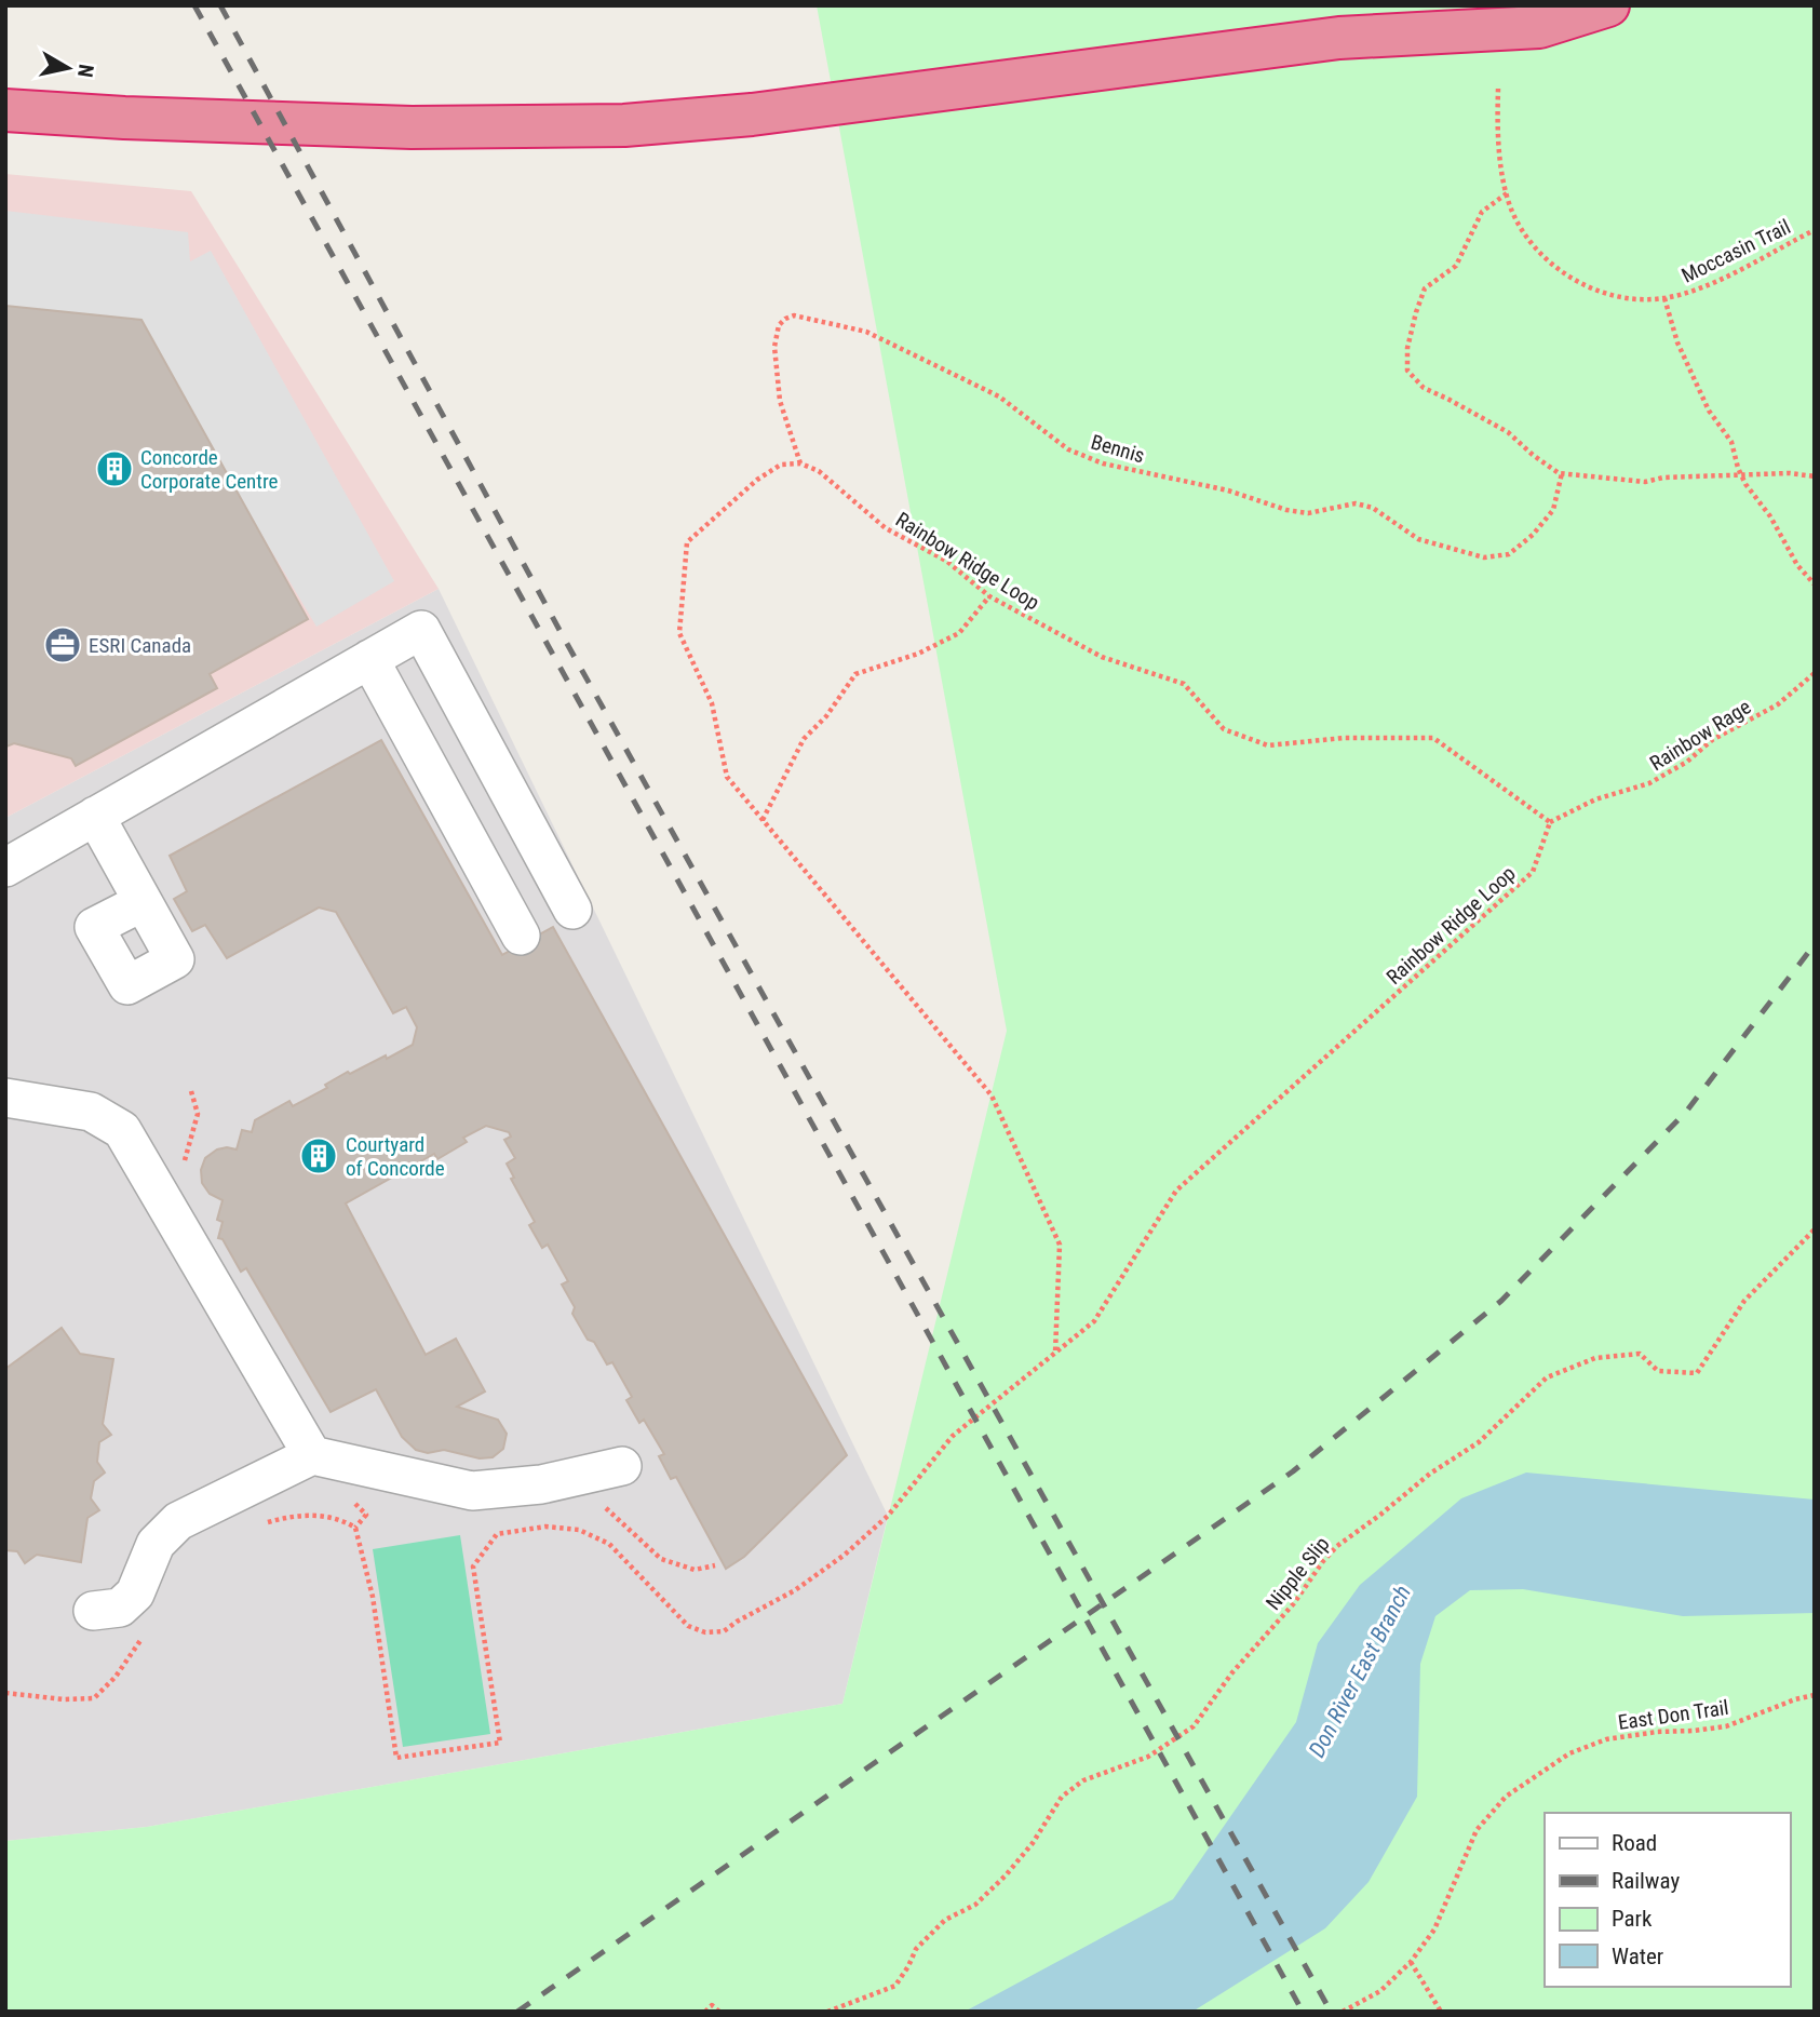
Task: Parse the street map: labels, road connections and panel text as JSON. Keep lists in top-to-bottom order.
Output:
{
  "streets": {
    "path": [
      "Moccasin Trail",
      "Bennis",
      "Rainbow Ridge Loop",
      "Rainbow Rage",
      "Nipple Slip",
      "East Don Trail"
    ]
  },
  "crossings": [
    ["Bennis", "Rainbow Ridge Loop"],
    ["Rainbow Ridge Loop", "Rainbow Rage"]
  ],
  "water": ["Don River East Branch"],
  "places": {
    "building": ["Concorde Corporate Centre", "Courtyard of Concorde"],
    "office": ["ESRI Canada"]
  },
  "legend": [
    "Road",
    "Railway",
    "Park",
    "Water"
  ],
  "north": "right"
}
